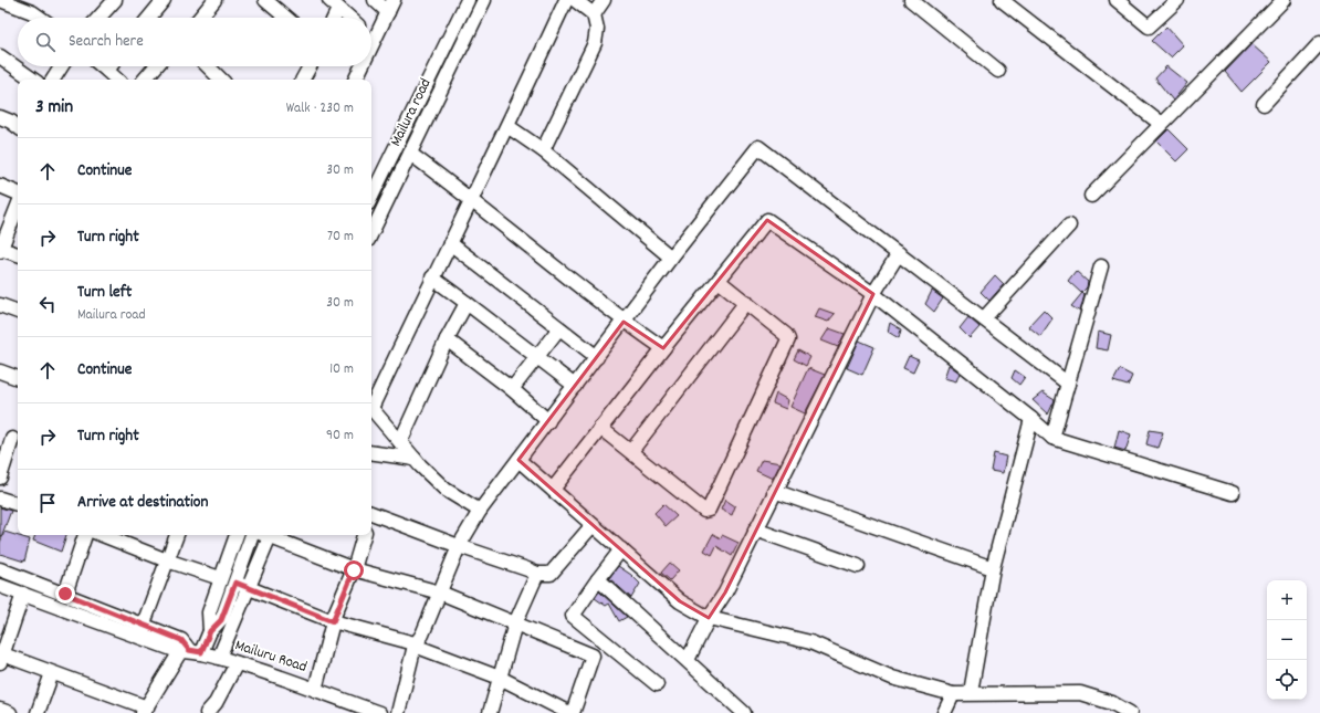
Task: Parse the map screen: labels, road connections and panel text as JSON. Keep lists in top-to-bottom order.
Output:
{
  "streets": {
    "street": ["Mailura road", "Mailuru Road"]
  },
  "page": {
    "search": "Search here",
    "heading": ["3 min", "Walk · 230 m"],
    "list": [
      ["Continue", "30 m"],
      ["Turn right", "70 m"],
      ["Turn left", "Mailura road", "30 m"],
      ["Continue", "10 m"],
      ["Turn right", "90 m"],
      "Arrive at destination"
    ],
    "map_buttons": ["+", "−"]
  }
}
